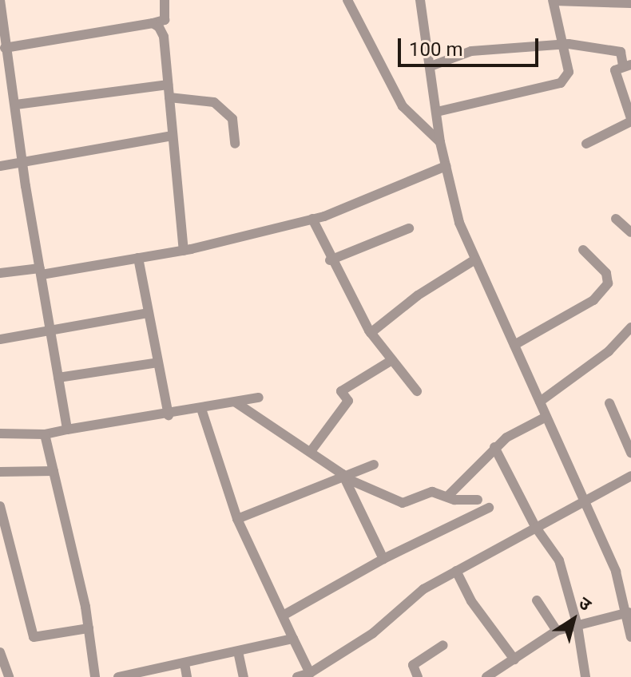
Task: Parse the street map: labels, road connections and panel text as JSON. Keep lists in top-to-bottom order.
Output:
{
  "scale_bar": "100 m",
  "north": "top right"
}
